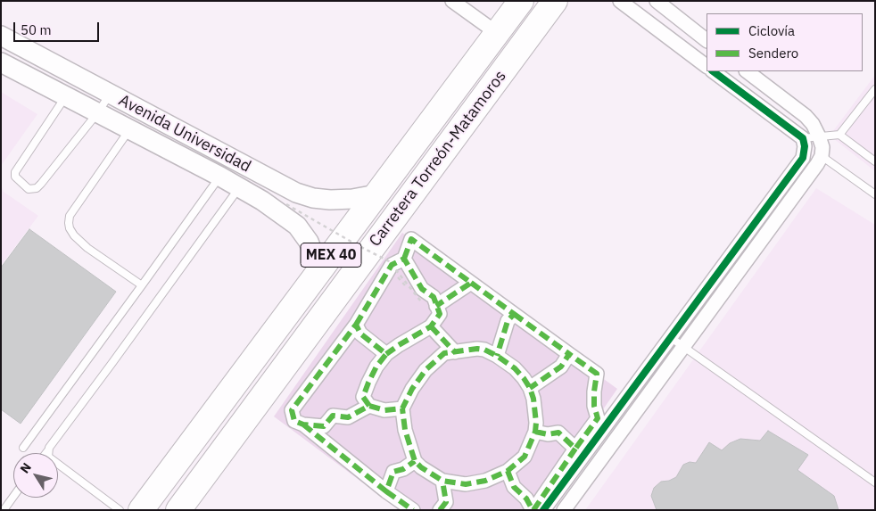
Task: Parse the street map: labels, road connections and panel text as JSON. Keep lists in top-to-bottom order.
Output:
{
  "streets": {
    "highway": ["Carretera Torreón-Matamoros", "MEX 40"],
    "main road": ["Avenida Universidad"]
  },
  "crossings": [
    ["Avenida Universidad", "MEX 40"]
  ],
  "legend": ["Ciclovía", "Sendero"],
  "scale_bar": "50 m",
  "north": "top left"
}
